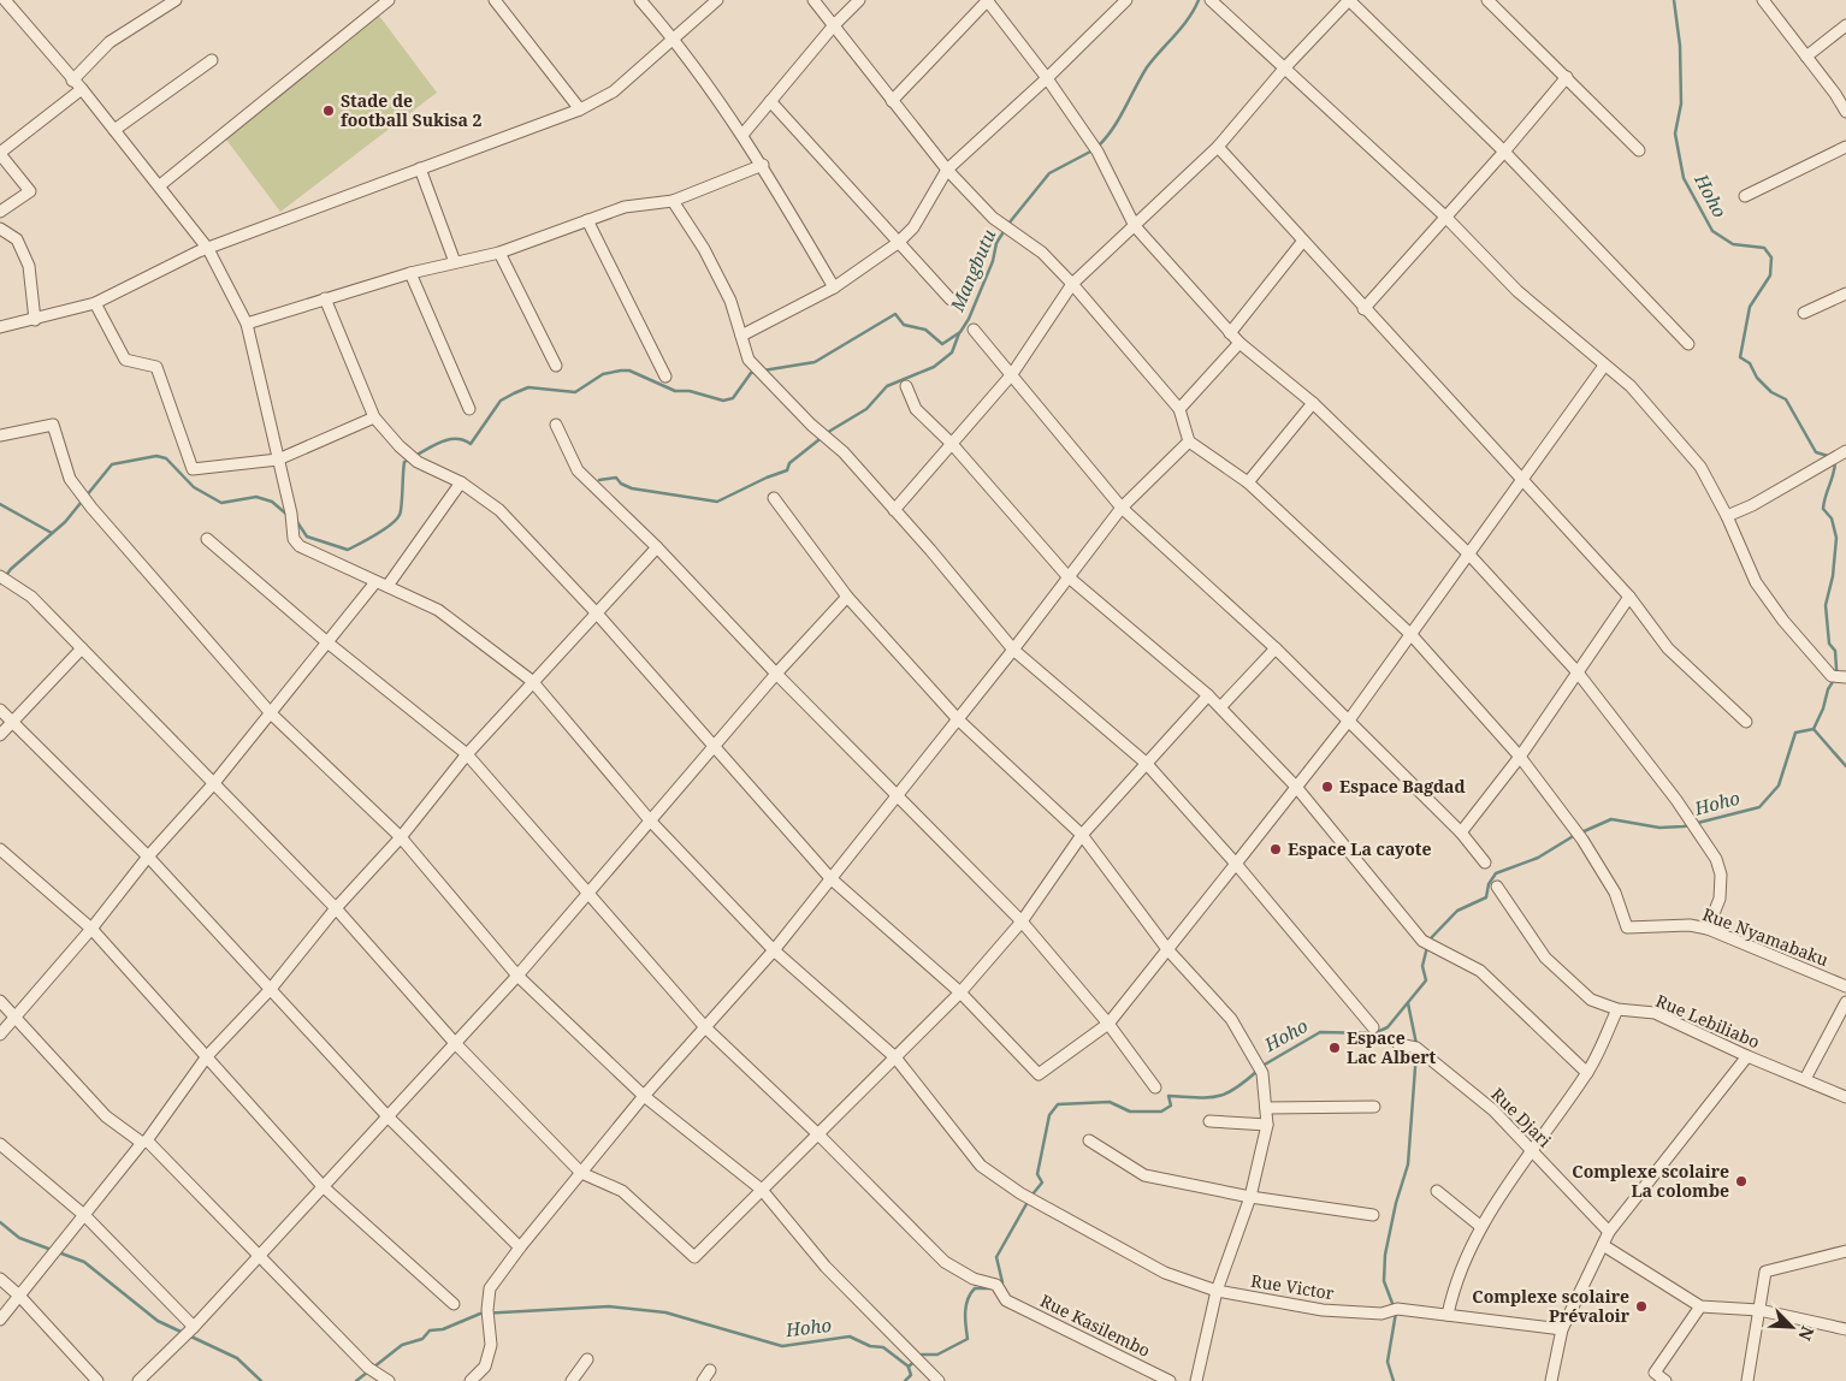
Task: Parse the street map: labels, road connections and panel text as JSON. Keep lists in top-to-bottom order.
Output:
{
  "streets": {
    "street": [
      "Rue Nyamabaku",
      "Rue Lebiliabo",
      "Rue Djari",
      "Rue Victor",
      "Rue Kasilembo"
    ]
  },
  "water": ["Hoho", "Mangbutu"],
  "places": [
    "Stade de football Sukisa 2",
    "Espace Bagdad",
    "Espace La cayote",
    "Espace Lac Albert",
    "Complexe scolaire La colombe",
    "Complexe scolaire Prévaloir"
  ],
  "north": "bottom right"
}
